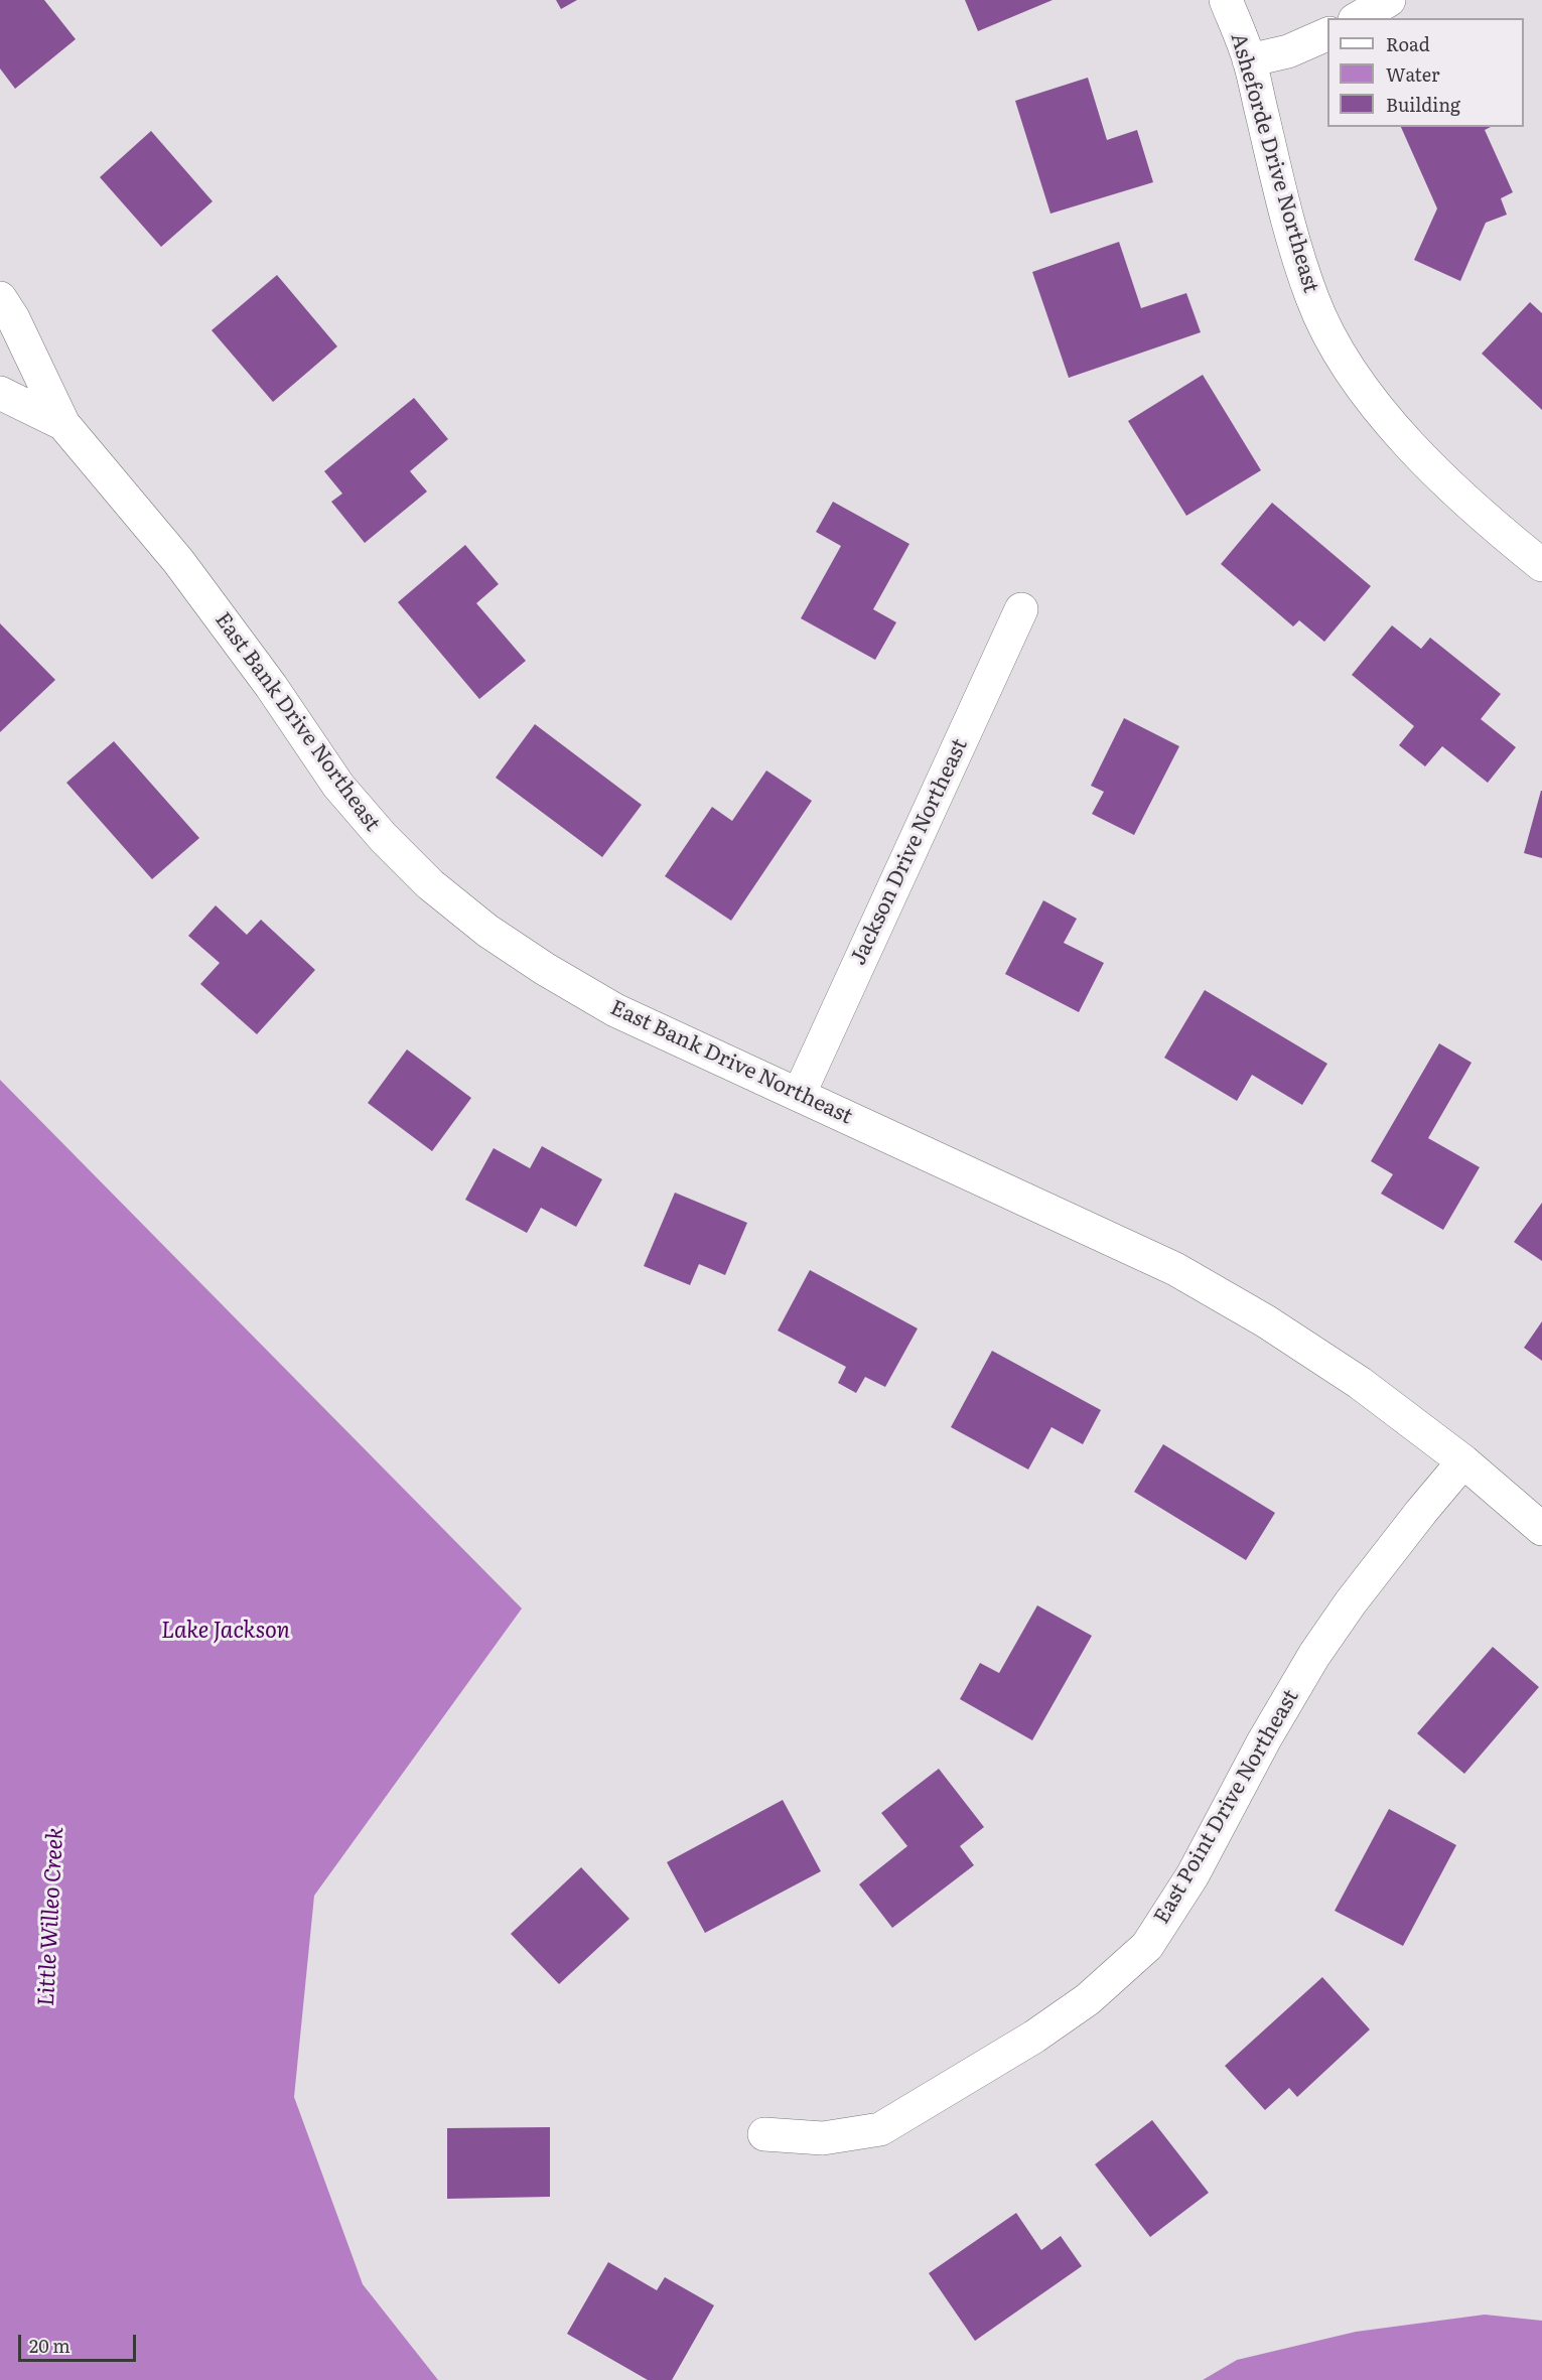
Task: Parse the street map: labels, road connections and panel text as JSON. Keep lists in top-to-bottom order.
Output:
{
  "streets": {
    "street": [
      "Asheforde Drive Northeast",
      "East Bank Drive Northeast",
      "Jackson Drive Northeast",
      "East Point Drive Northeast"
    ]
  },
  "crossings": [
    ["East Bank Drive Northeast", "Jackson Drive Northeast"],
    ["East Bank Drive Northeast", "East Point Drive Northeast"]
  ],
  "water": ["Lake Jackson", "Little Willeo Creek"],
  "legend": ["Road", "Water", "Building"],
  "scale_bar": "20 m"
}
